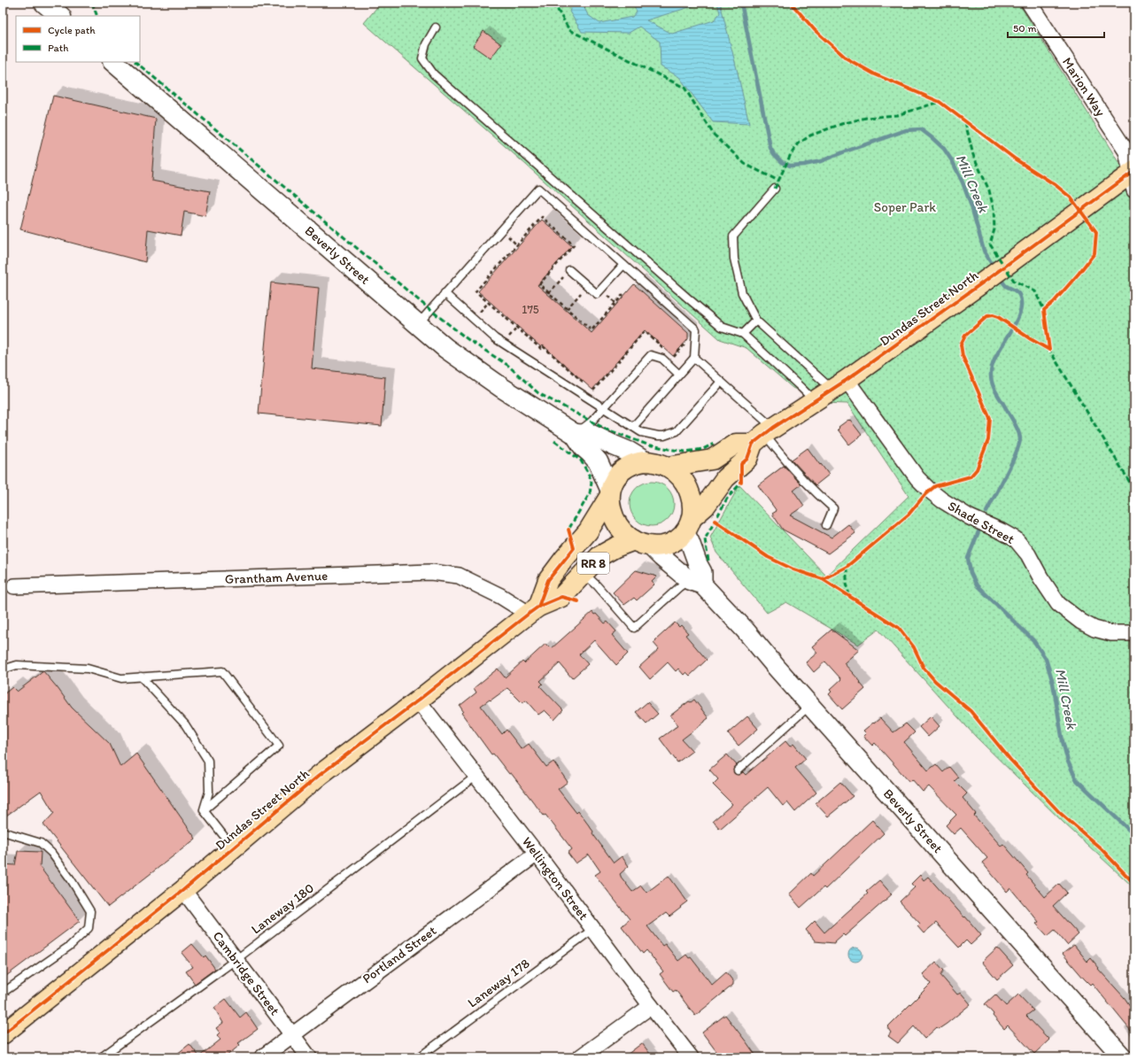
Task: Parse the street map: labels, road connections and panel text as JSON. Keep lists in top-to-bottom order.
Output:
{
  "streets": {
    "main road": ["Beverly Street", "Dundas Street North", "RR 8"],
    "street": [
      "Marion Way",
      "Shade Street",
      "Grantham Avenue",
      "Wellington Street",
      "Portland Street",
      "Cambridge Street"
    ],
    "lane": ["Laneway 180", "Laneway 178"]
  },
  "crossings": [
    ["Marion Way", "Dundas Street North"],
    ["Beverly Street", "Dundas Street North"],
    ["Beverly Street", "RR 8"],
    ["Dundas Street North", "Shade Street"],
    ["Dundas Street North", "RR 8"],
    ["Dundas Street North", "Grantham Avenue"],
    ["Dundas Street North", "Wellington Street"],
    ["Dundas Street North", "Cambridge Street"],
    ["RR 8", "Grantham Avenue"],
    ["Wellington Street", "Laneway 180"],
    ["Wellington Street", "Portland Street"],
    ["Wellington Street", "Laneway 178"],
    ["Laneway 180", "Cambridge Street"],
    ["Portland Street", "Cambridge Street"]
  ],
  "water": ["Mill Creek"],
  "parks": ["Soper Park"],
  "house_numbers": ["175"],
  "legend": ["Cycle path", "Path"],
  "scale_bar": "50 m"
}
